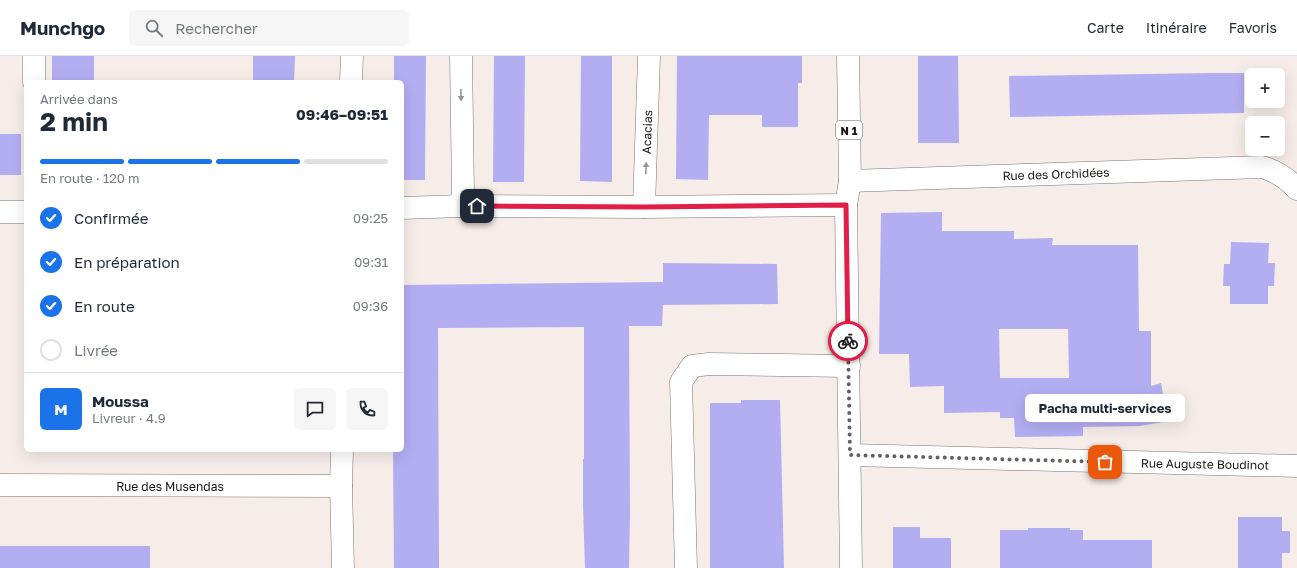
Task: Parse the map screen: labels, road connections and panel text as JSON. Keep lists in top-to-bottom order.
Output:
{
  "streets": {
    "street": [
      "N 1",
      "Acacias",
      "Rue des Orchidées",
      "Rue Auguste Boudinot",
      "Rue des Musendas"
    ]
  },
  "crossings": [
    ["N 1", "Rue des Orchidées"],
    ["N 1", "Rue Auguste Boudinot"]
  ],
  "places": ["Pacha multi-services"],
  "page": {
    "header": "Munchgo",
    "search": "Rechercher",
    "nav": ["Carte", "Itinéraire", "Favoris"],
    "map_buttons": ["+", "−"],
    "heading": ["2 min", "Arrivée dans", "09:46–09:51"],
    "panel": ["Moussa", "Livreur · 4.9"],
    "bar": "En route · 120 m",
    "list": [
      ["Confirmée", "09:25"],
      ["En préparation", "09:31"],
      ["En route", "09:36"],
      "Livrée"
    ],
    "round": "M",
    "bubble": "Pacha multi-services"
  }
}
